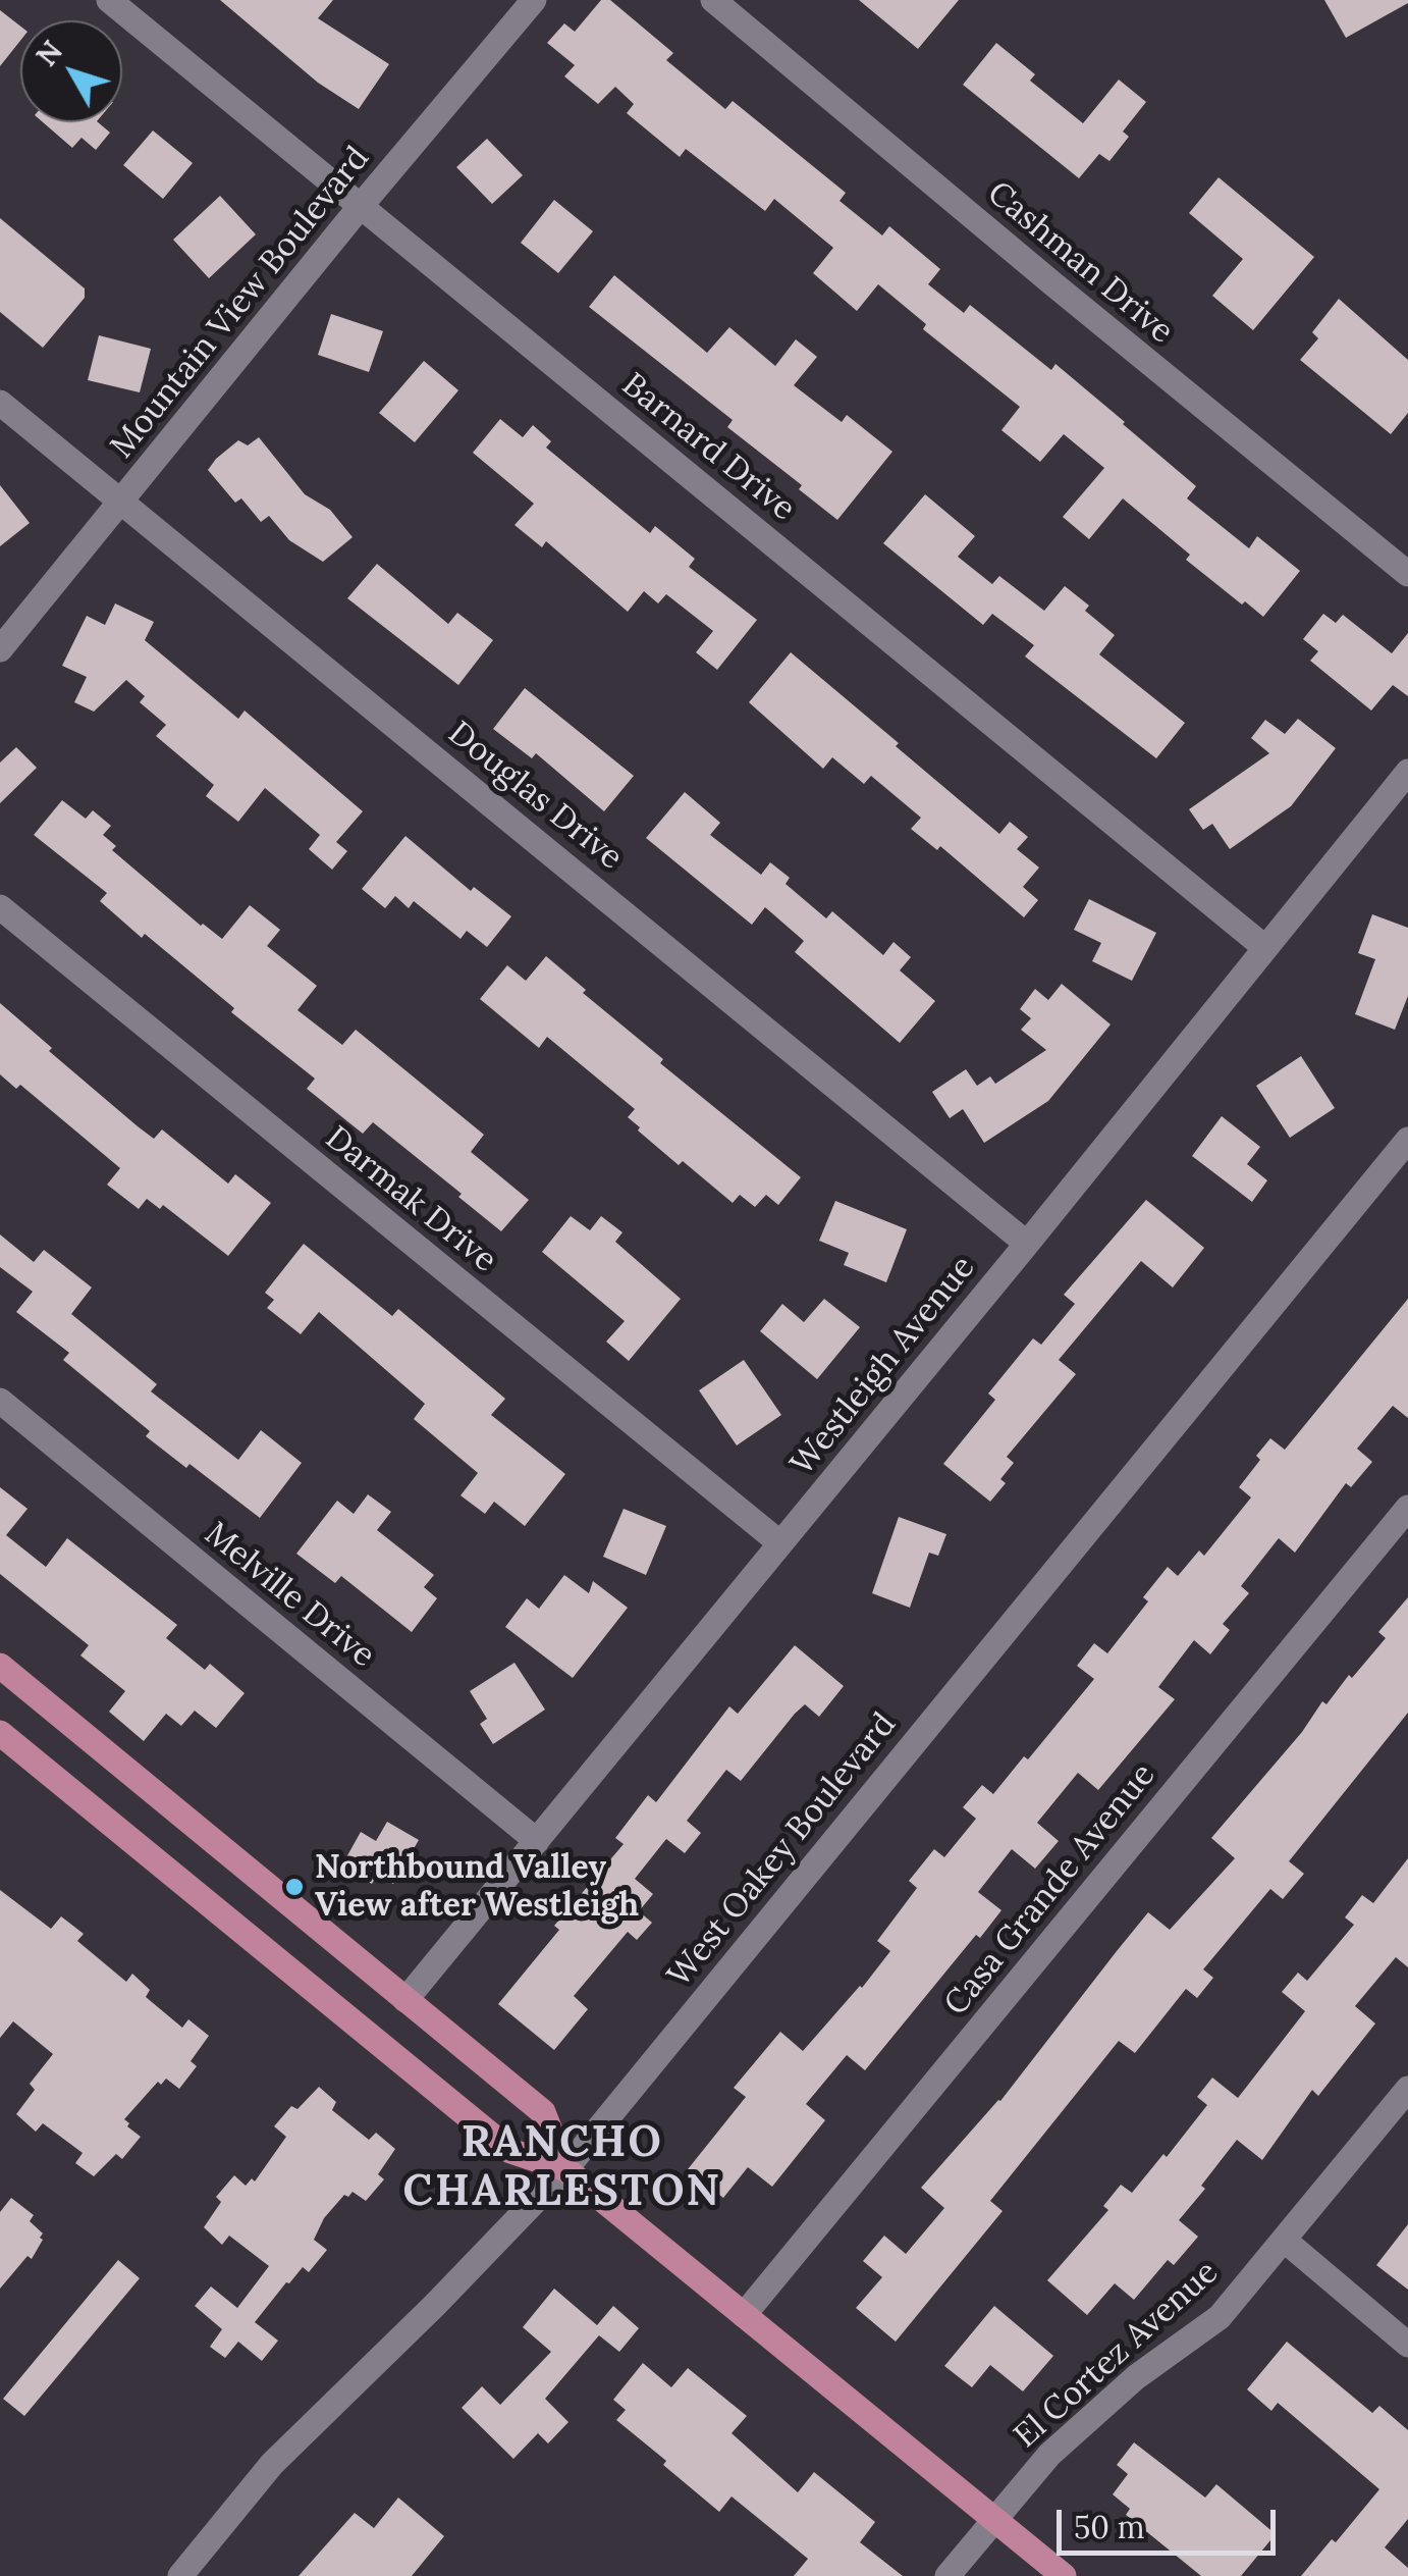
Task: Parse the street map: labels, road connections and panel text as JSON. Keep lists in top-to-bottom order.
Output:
{
  "streets": {
    "street": [
      "Cashman Drive",
      "Mountain View Boulevard",
      "Barnard Drive",
      "Douglas Drive",
      "Darmak Drive",
      "Westleigh Avenue",
      "Melville Drive",
      "West Oakey Boulevard",
      "Casa Grande Avenue",
      "El Cortez Avenue"
    ]
  },
  "crossings": [
    ["Mountain View Boulevard", "Barnard Drive"],
    ["Mountain View Boulevard", "Douglas Drive"],
    ["Barnard Drive", "Westleigh Avenue"],
    ["Douglas Drive", "Westleigh Avenue"],
    ["Darmak Drive", "Westleigh Avenue"],
    ["Westleigh Avenue", "Melville Drive"]
  ],
  "districts": ["RANCHO CHARLESTON"],
  "places": ["Northbound Valley View after Westleigh"],
  "scale_bar": "50 m",
  "north": "top left"
}
